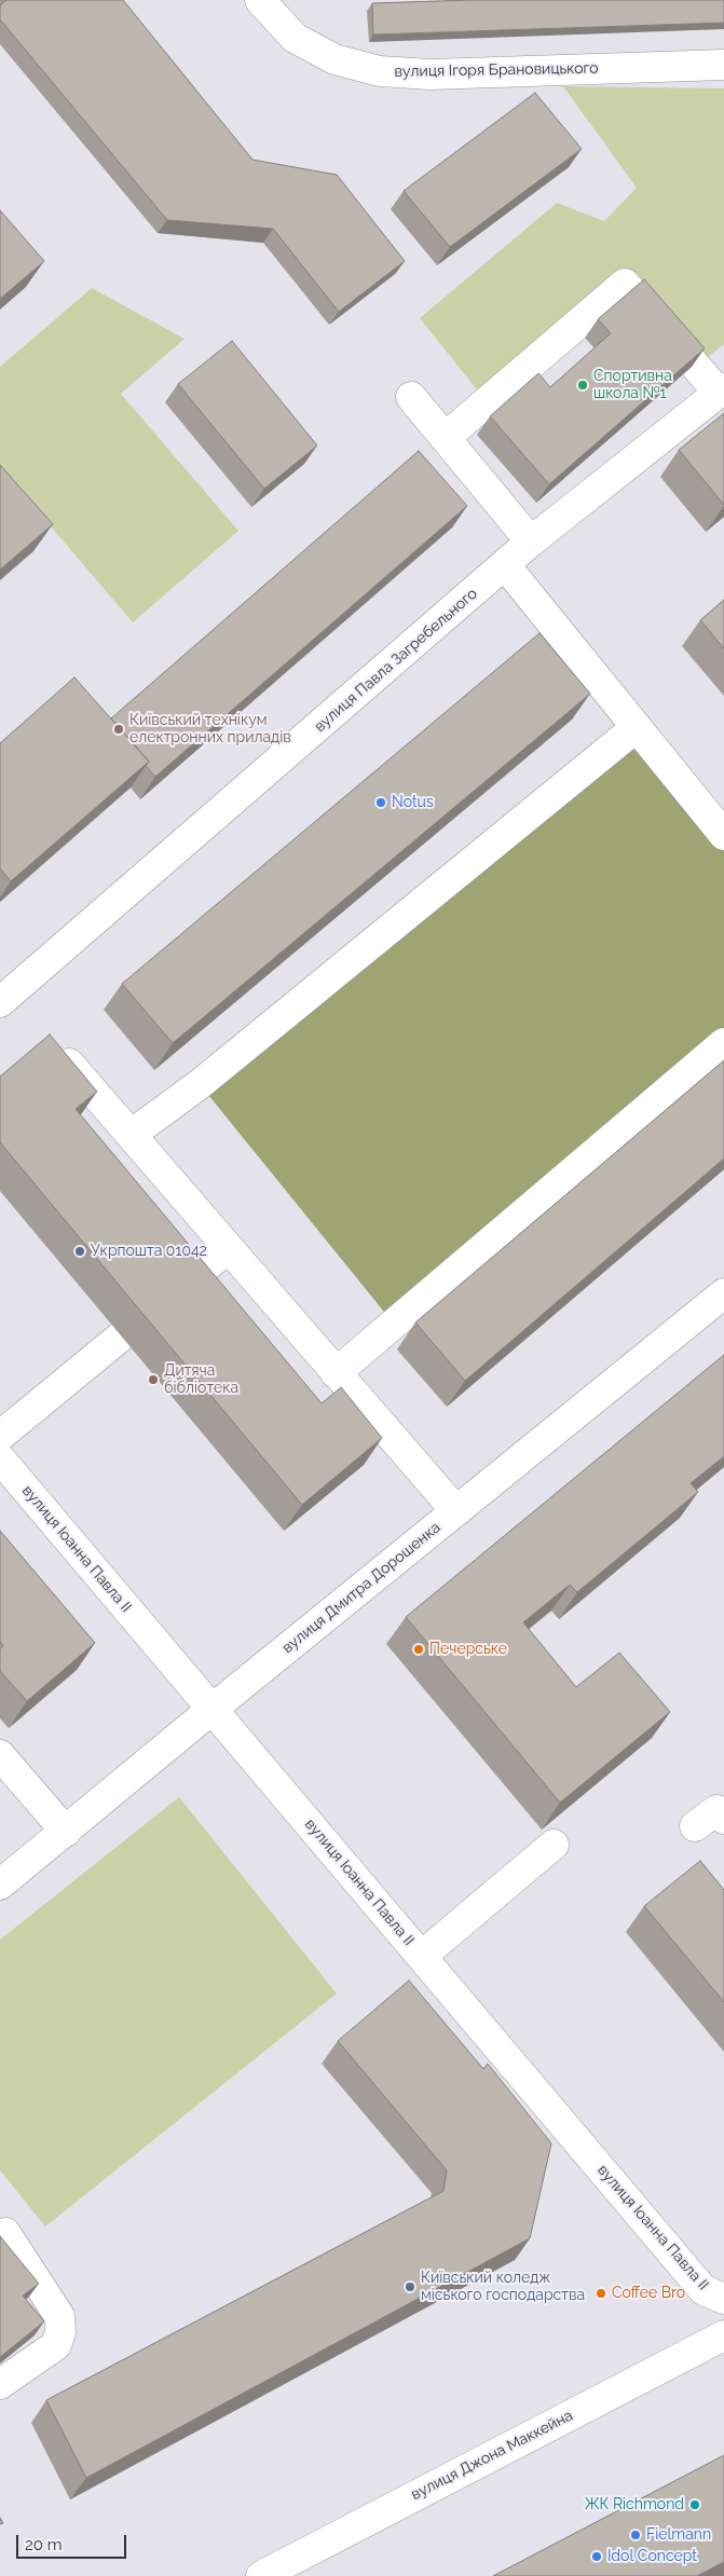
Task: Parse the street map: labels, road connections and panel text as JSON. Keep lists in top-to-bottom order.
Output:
{
  "streets": {
    "street": [
      "вулиця Ігоря Брановицького",
      "вулиця Павла Загребельного",
      "вулиця Іоанна Павла II",
      "вулиця Дмитра Дорошенка",
      "вулиця Джона Маккейна"
    ]
  },
  "crossings": [
    ["вулиця Іоанна Павла II", "вулиця Дмитра Дорошенка"]
  ],
  "places": [
    "Спортивна школа №1",
    "Київський технікум електронних приладів",
    "Notus",
    "Укрпошта 01042",
    "Дитяча бібліотека",
    "Печерське",
    "Київський коледж міського господарства",
    "Coffee Bro",
    "ЖК Richmond",
    "Fielmann",
    "Idol Concept"
  ],
  "scale_bar": "20 m"
}
